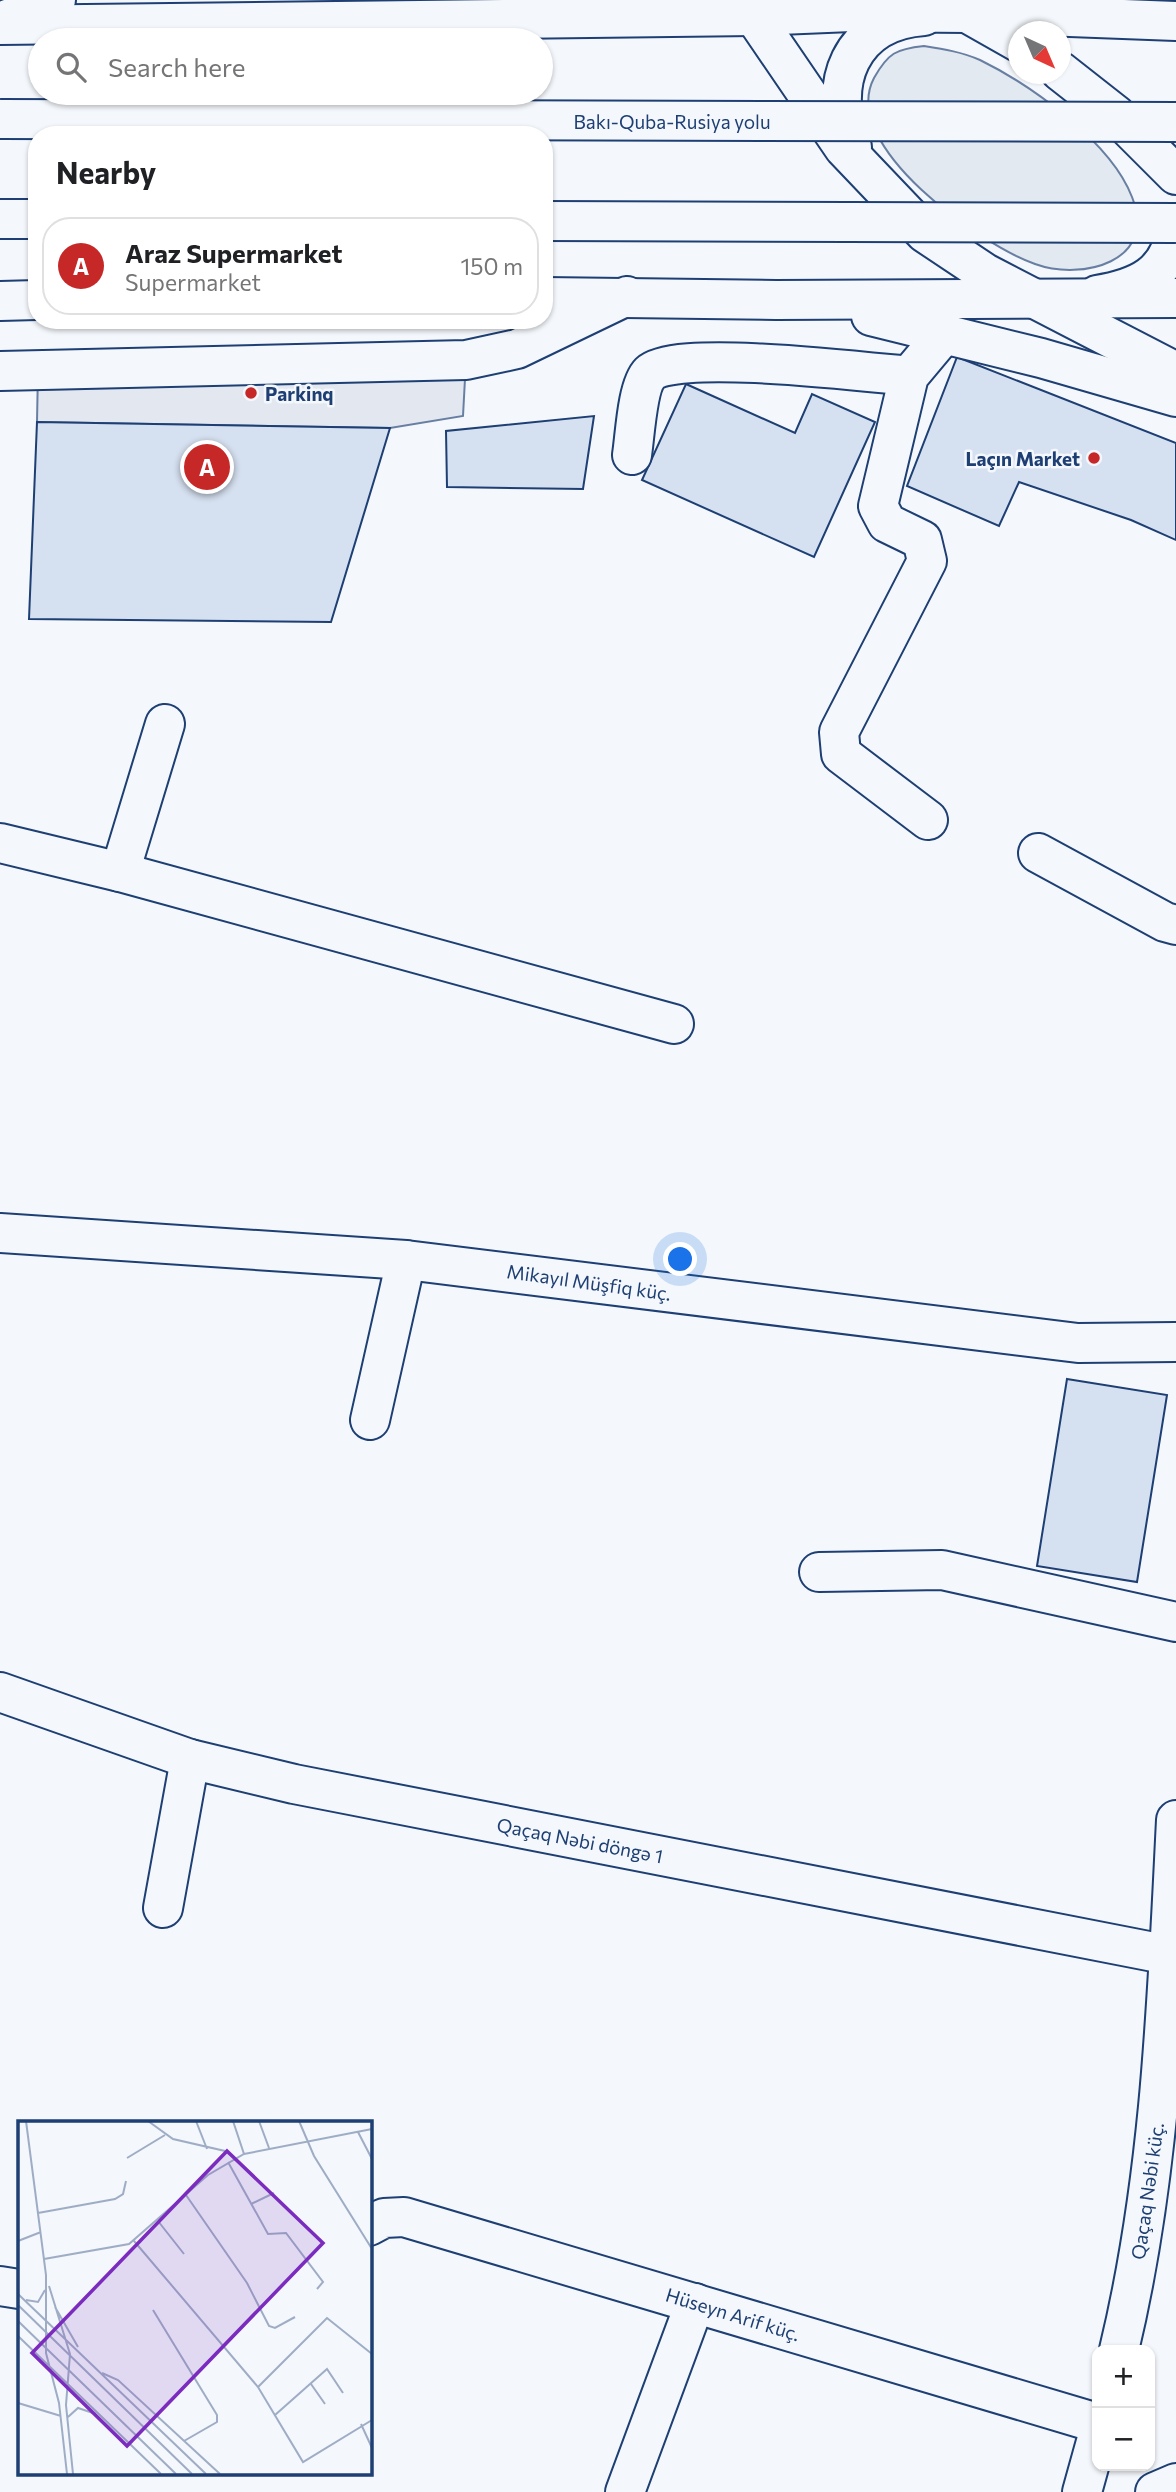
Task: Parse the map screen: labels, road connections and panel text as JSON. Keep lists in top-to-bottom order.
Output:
{
  "streets": {
    "main road": [
      "Bakı-Quba-Rusiya yolu",
      "Mikayıl Müşfiq küç.",
      "Qaçaq Nəbi döngə 1",
      "Qaçaq Nəbi küç.",
      "Hüseyn Arif küç."
    ]
  },
  "crossings": [
    ["Qaçaq Nəbi döngə 1", "Qaçaq Nəbi küç."]
  ],
  "places": ["Parkinq", "Laçın Market"],
  "north": "bottom right",
  "page": {
    "search": "Search here",
    "heading": "Nearby",
    "list": [
      {
        "mark": "A",
        "name": "Araz Supermarket",
        "note": "Supermarket",
        "value": "150 m"
      }
    ],
    "pins": "A",
    "map_buttons": ["+", "−"]
  }
}
